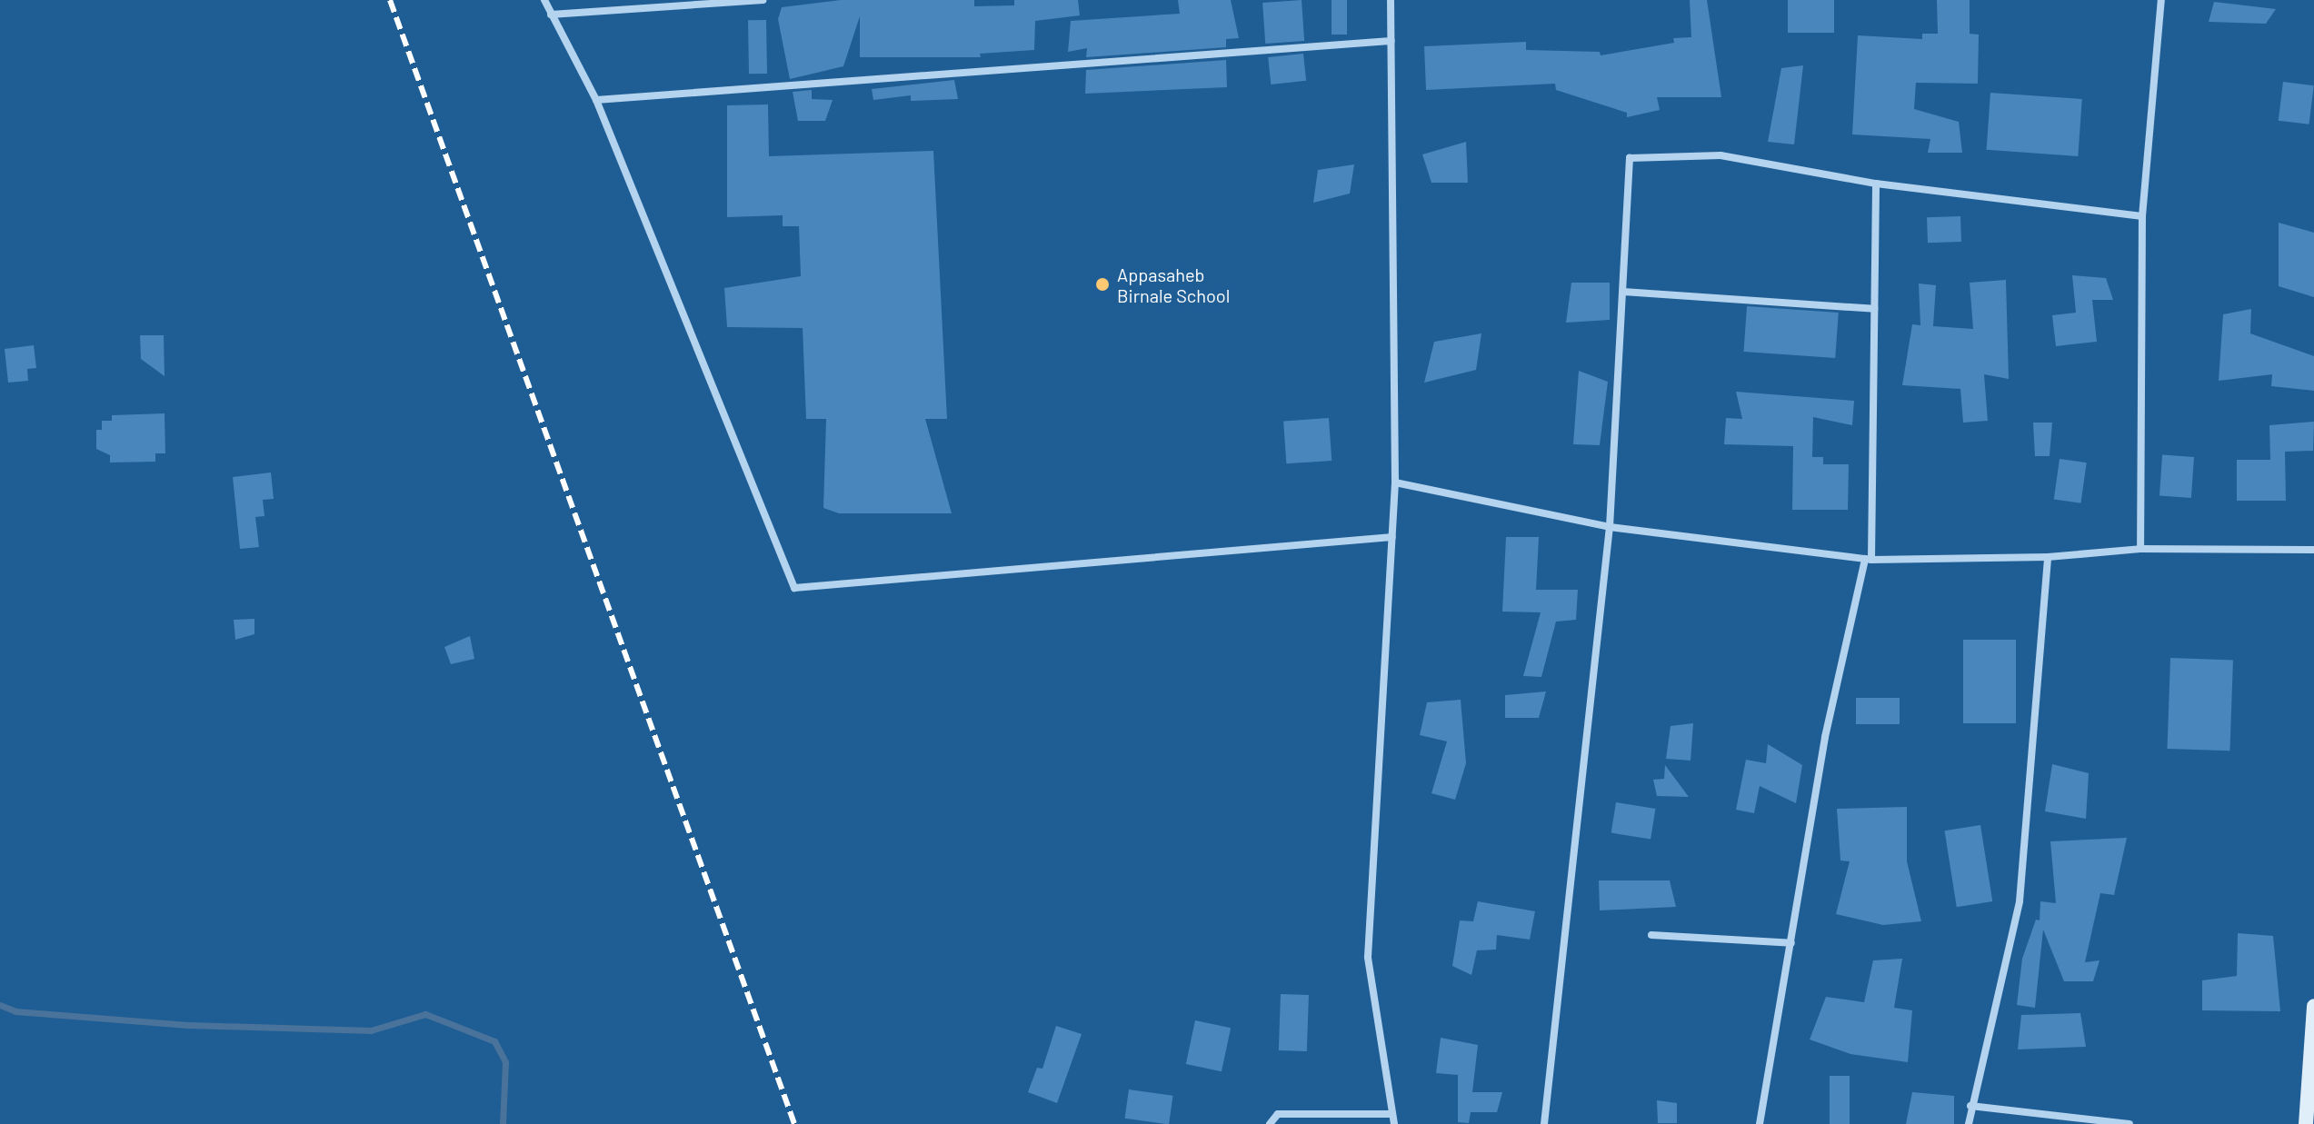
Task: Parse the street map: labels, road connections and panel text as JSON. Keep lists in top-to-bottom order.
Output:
{
  "places": ["Appasaheb Birnale School"]
}
